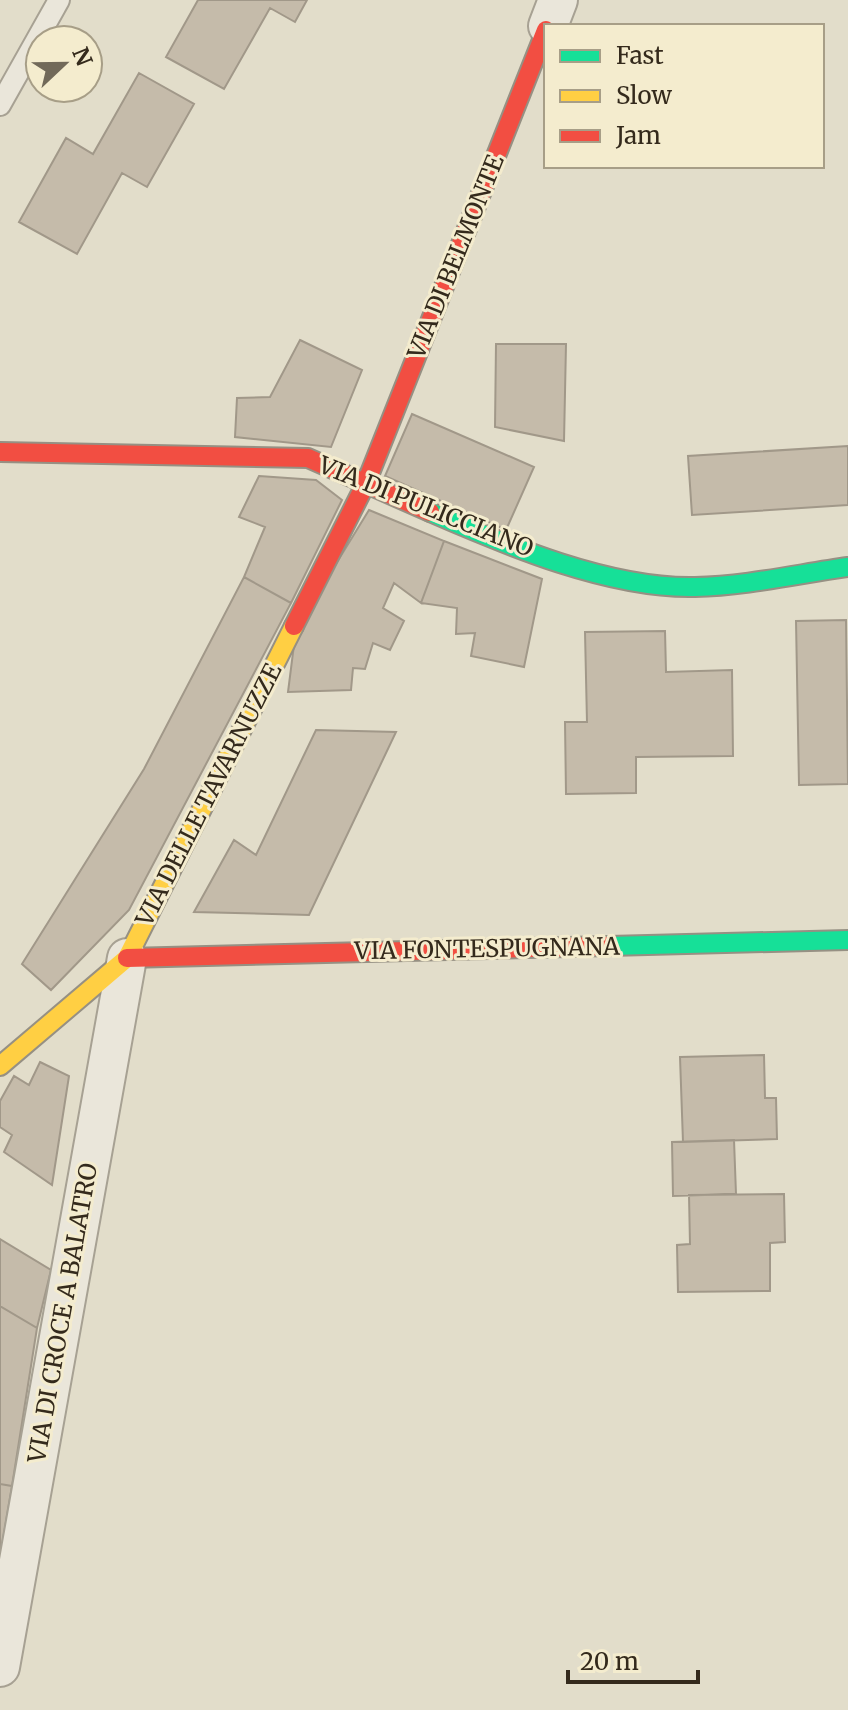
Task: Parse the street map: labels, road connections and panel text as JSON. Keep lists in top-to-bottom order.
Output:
{
  "streets": {
    "street": [
      "VIA DI BELMONTE",
      "VIA DI PULICCIANO",
      "VIA DELLE TAVARNUZZE",
      "VIA FONTESPUGNANA",
      "VIA DI CROCE A BALATRO"
    ]
  },
  "crossings": [
    ["VIA DI BELMONTE", "VIA DI PULICCIANO"],
    ["VIA DI BELMONTE", "VIA DELLE TAVARNUZZE"],
    ["VIA DI PULICCIANO", "VIA DELLE TAVARNUZZE"],
    ["VIA DELLE TAVARNUZZE", "VIA FONTESPUGNANA"],
    ["VIA DELLE TAVARNUZZE", "VIA DI CROCE A BALATRO"],
    ["VIA FONTESPUGNANA", "VIA DI CROCE A BALATRO"]
  ],
  "legend": ["Fast", "Slow", "Jam"],
  "scale_bar": "20 m",
  "north": "right"
}
